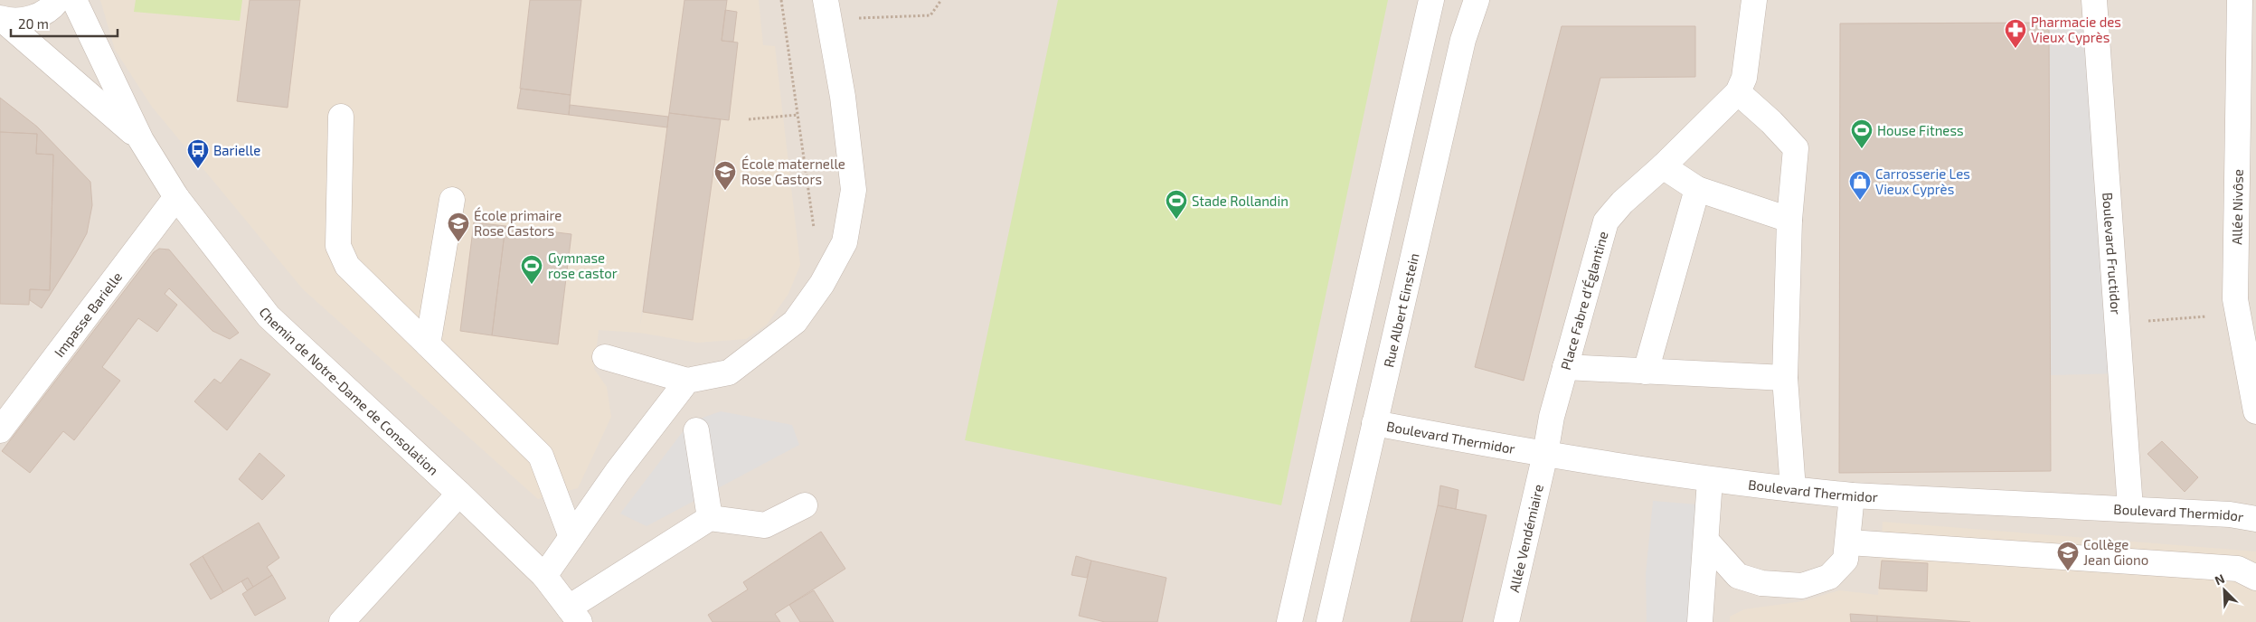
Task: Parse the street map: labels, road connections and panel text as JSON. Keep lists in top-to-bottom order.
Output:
{
  "streets": {
    "street": [
      "Allée Nivôse",
      "Boulevard Fructidor",
      "Place Fabre d'Églantine",
      "Rue Albert Einstein",
      "Impasse Barielle",
      "Chemin de Notre-Dame de Consolation",
      "Boulevard Thermidor",
      "Allée Vendémiaire"
    ]
  },
  "crossings": [
    ["Boulevard Fructidor", "Boulevard Thermidor"],
    ["Place Fabre d'Églantine", "Boulevard Thermidor"],
    ["Place Fabre d'Églantine", "Allée Vendémiaire"],
    ["Rue Albert Einstein", "Boulevard Thermidor"],
    ["Impasse Barielle", "Chemin de Notre-Dame de Consolation"],
    ["Boulevard Thermidor", "Allée Vendémiaire"]
  ],
  "places": {
    "pharmacy": ["Pharmacie des Vieux Cyprès"],
    "sports": ["House Fitness", "Stade Rollandin", "Gymnase rose castor"],
    "bus stop": ["Barielle"],
    "school or university": ["École maternelle Rose Castors", "École primaire Rose Castors", "Collège Jean Giono"],
    "shop": ["Carrosserie Les Vieux Cyprès"]
  },
  "scale_bar": "20 m",
  "north": "top left"
}
